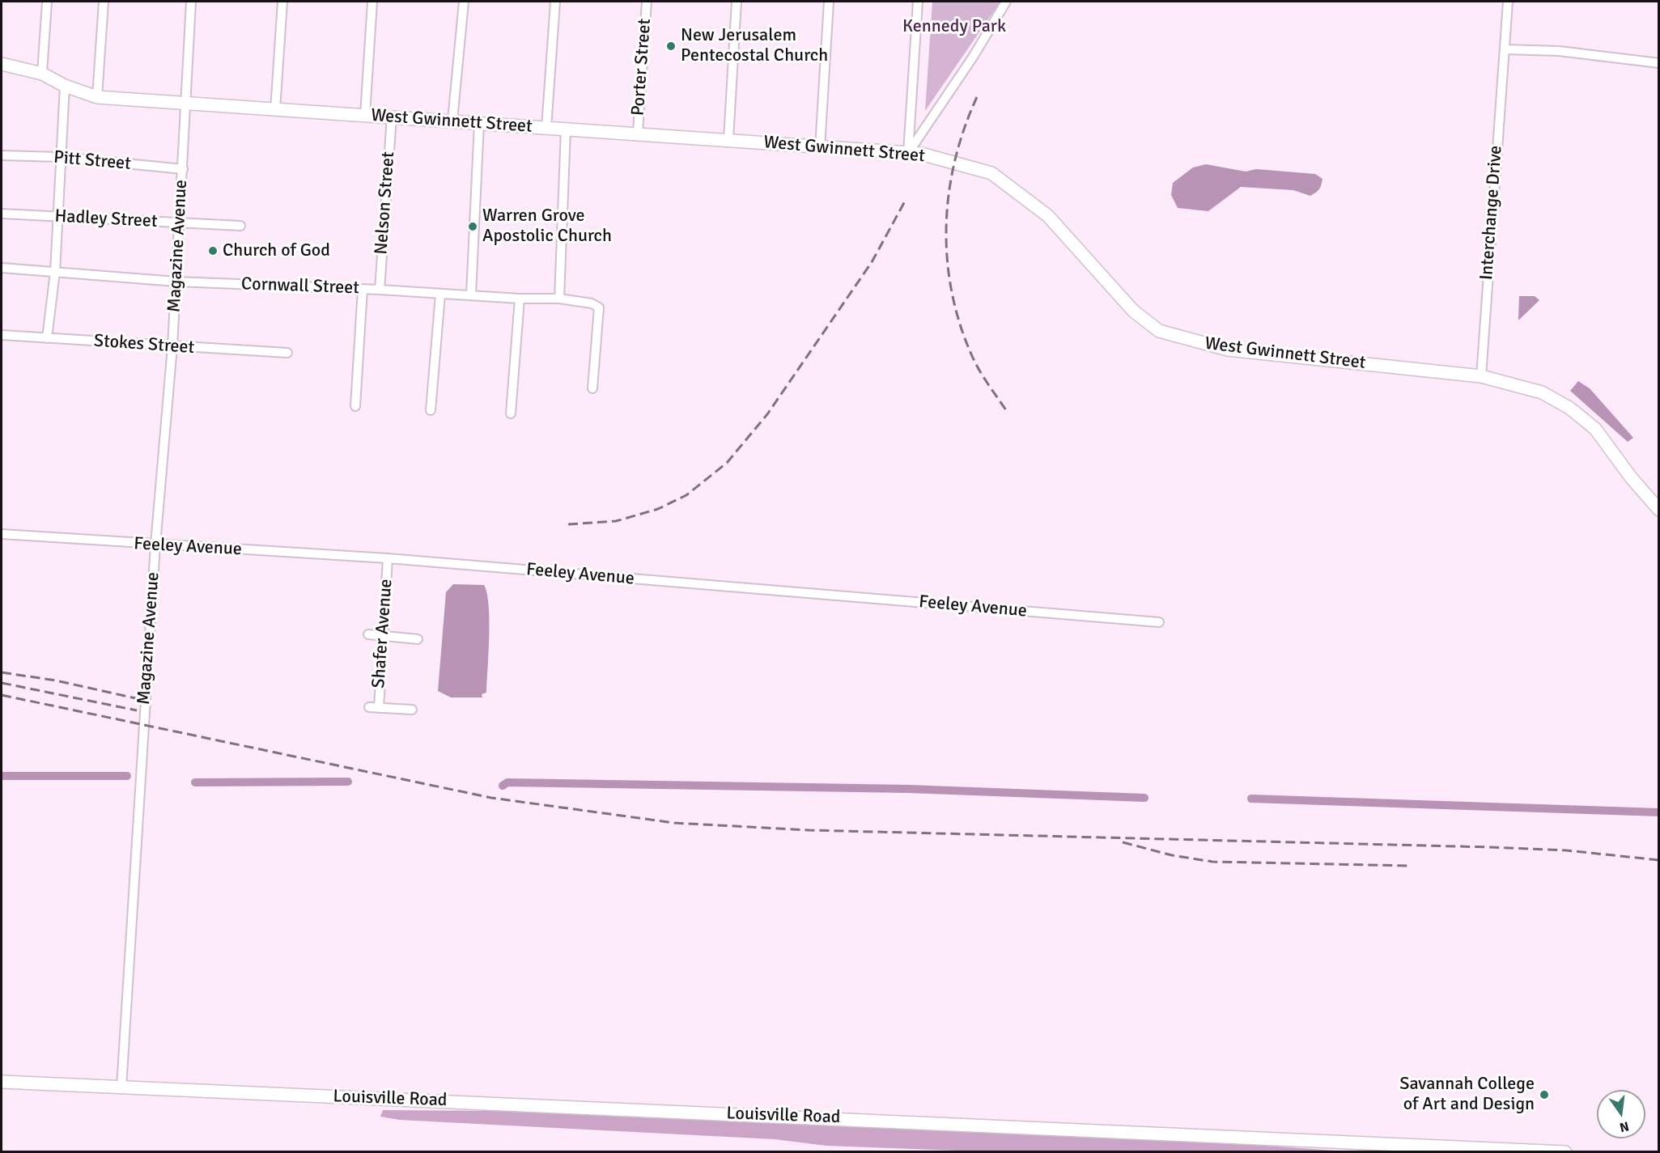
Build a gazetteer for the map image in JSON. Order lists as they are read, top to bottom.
{
  "streets": {
    "main road": ["West Gwinnett Street", "Louisville Road"],
    "street": [
      "Porter Street",
      "Pitt Street",
      "Nelson Street",
      "Interchange Drive",
      "Hadley Street",
      "Magazine Avenue",
      "Cornwall Street",
      "Stokes Street",
      "Feeley Avenue",
      "Shafer Avenue"
    ]
  },
  "crossings": [
    ["Porter Street", "West Gwinnett Street"],
    ["West Gwinnett Street", "Nelson Street"],
    ["West Gwinnett Street", "Interchange Drive"],
    ["West Gwinnett Street", "Magazine Avenue"],
    ["Pitt Street", "Magazine Avenue"],
    ["Nelson Street", "Cornwall Street"],
    ["Hadley Street", "Magazine Avenue"],
    ["Magazine Avenue", "Cornwall Street"],
    ["Magazine Avenue", "Stokes Street"],
    ["Magazine Avenue", "Feeley Avenue"],
    ["Magazine Avenue", "Louisville Road"],
    ["Feeley Avenue", "Shafer Avenue"]
  ],
  "parks": ["Kennedy Park"],
  "places": [
    "New Jerusalem Pentecostal Church",
    "Warren Grove Apostolic Church",
    "Church of God",
    "Savannah College of Art and Design"
  ],
  "north": "bottom"
}
